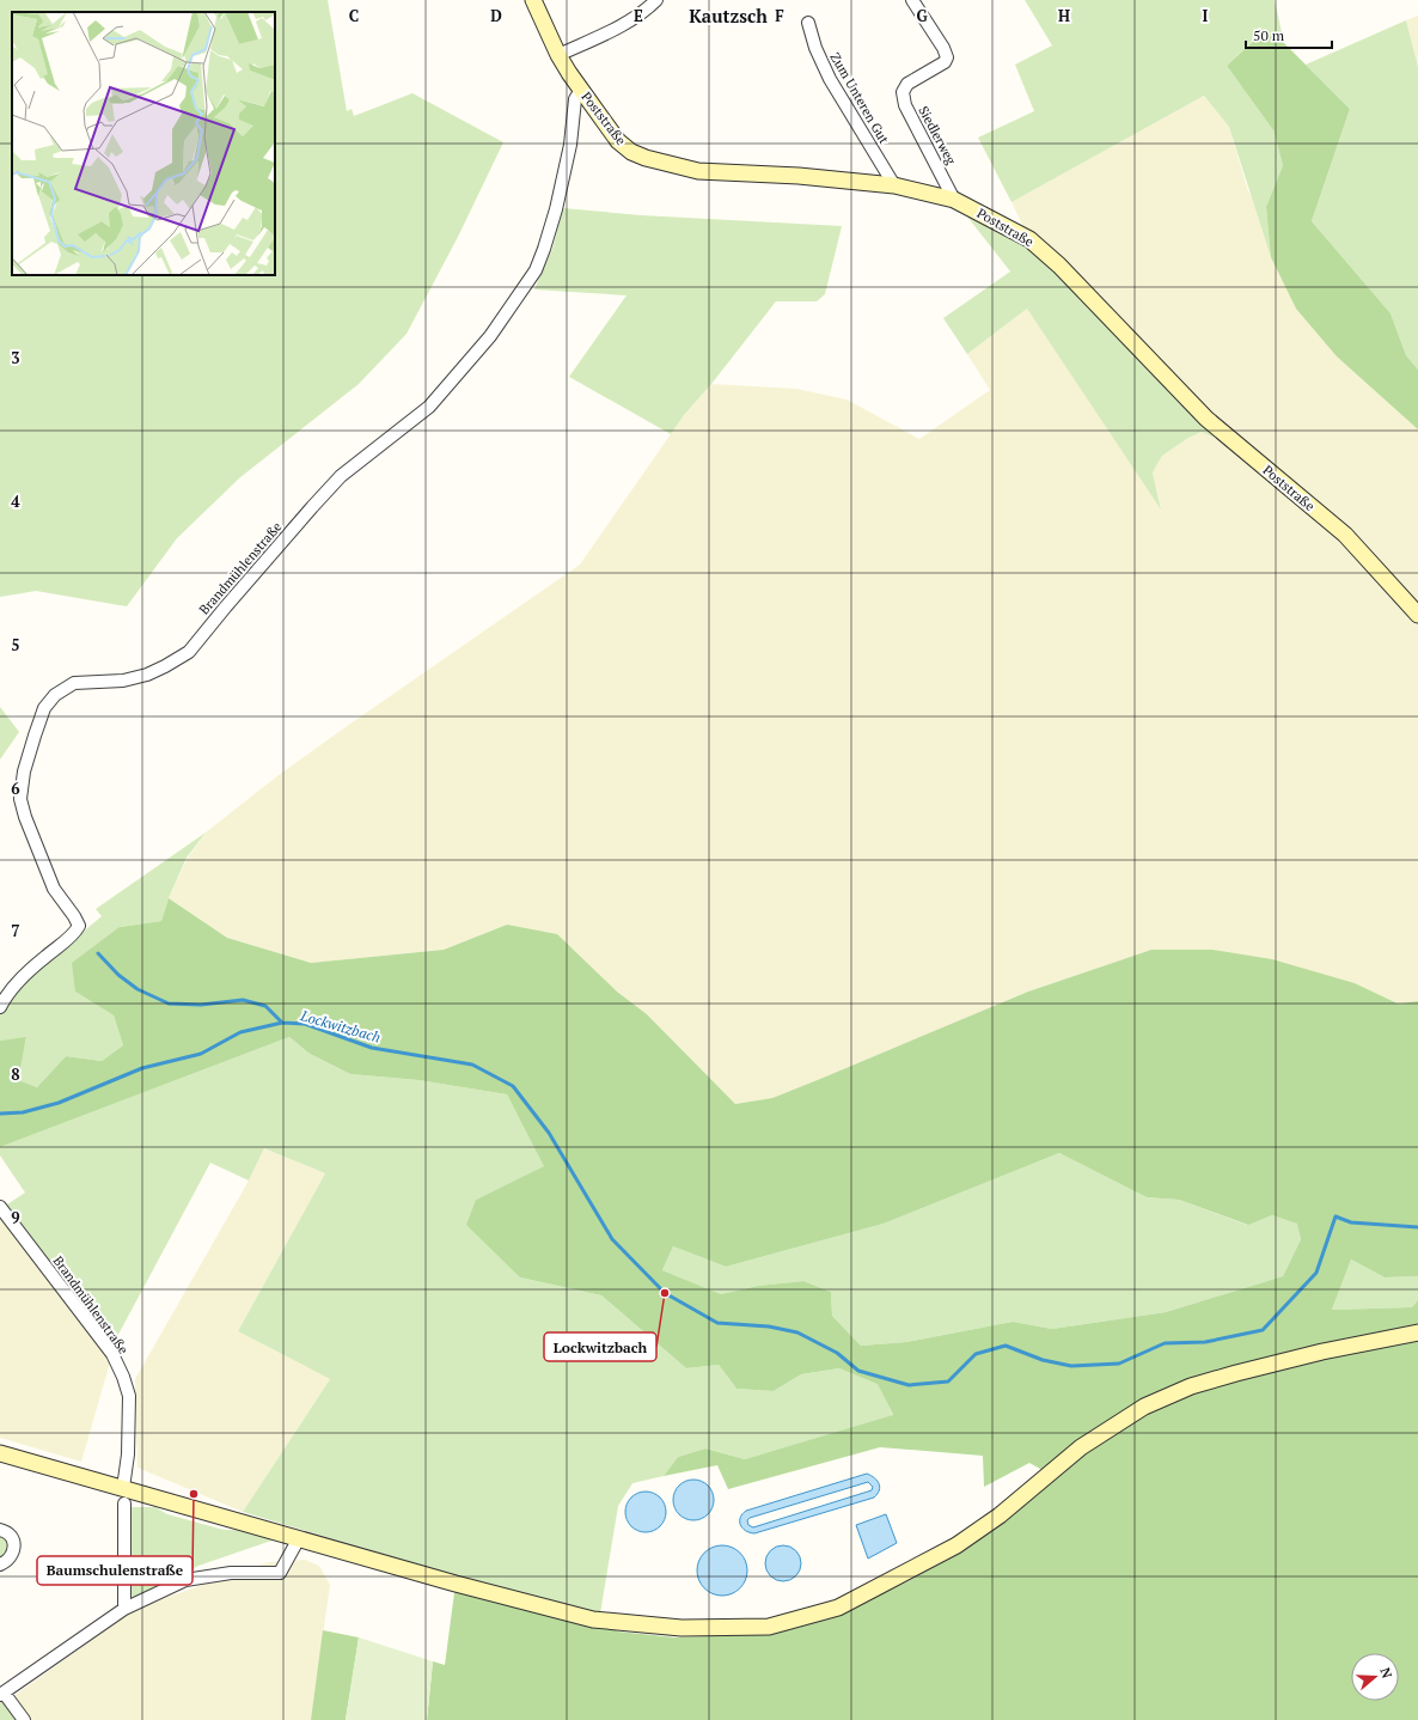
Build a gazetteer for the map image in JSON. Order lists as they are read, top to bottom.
{
  "streets": {
    "main road": ["Poststraße"],
    "street": ["Zum Unteren Gut", "Siedlerweg", "Brandmühlenstraße"]
  },
  "crossings": [
    ["Zum Unteren Gut", "Poststraße"],
    ["Poststraße", "Siedlerweg"],
    ["Poststraße", "Brandmühlenstraße"]
  ],
  "districts": ["Kautzsch"],
  "water": ["Lockwitzbach"],
  "places": ["Lockwitzbach", "Baumschulenstraße"],
  "scale_bar": "50 m",
  "north": "right",
  "grid": {
    "columns": [
      "C",
      "D",
      "E",
      "F",
      "G",
      "H",
      "I"
    ],
    "rows": [
      "3",
      "4",
      "5",
      "6",
      "7",
      "8",
      "9"
    ]
  }
}
